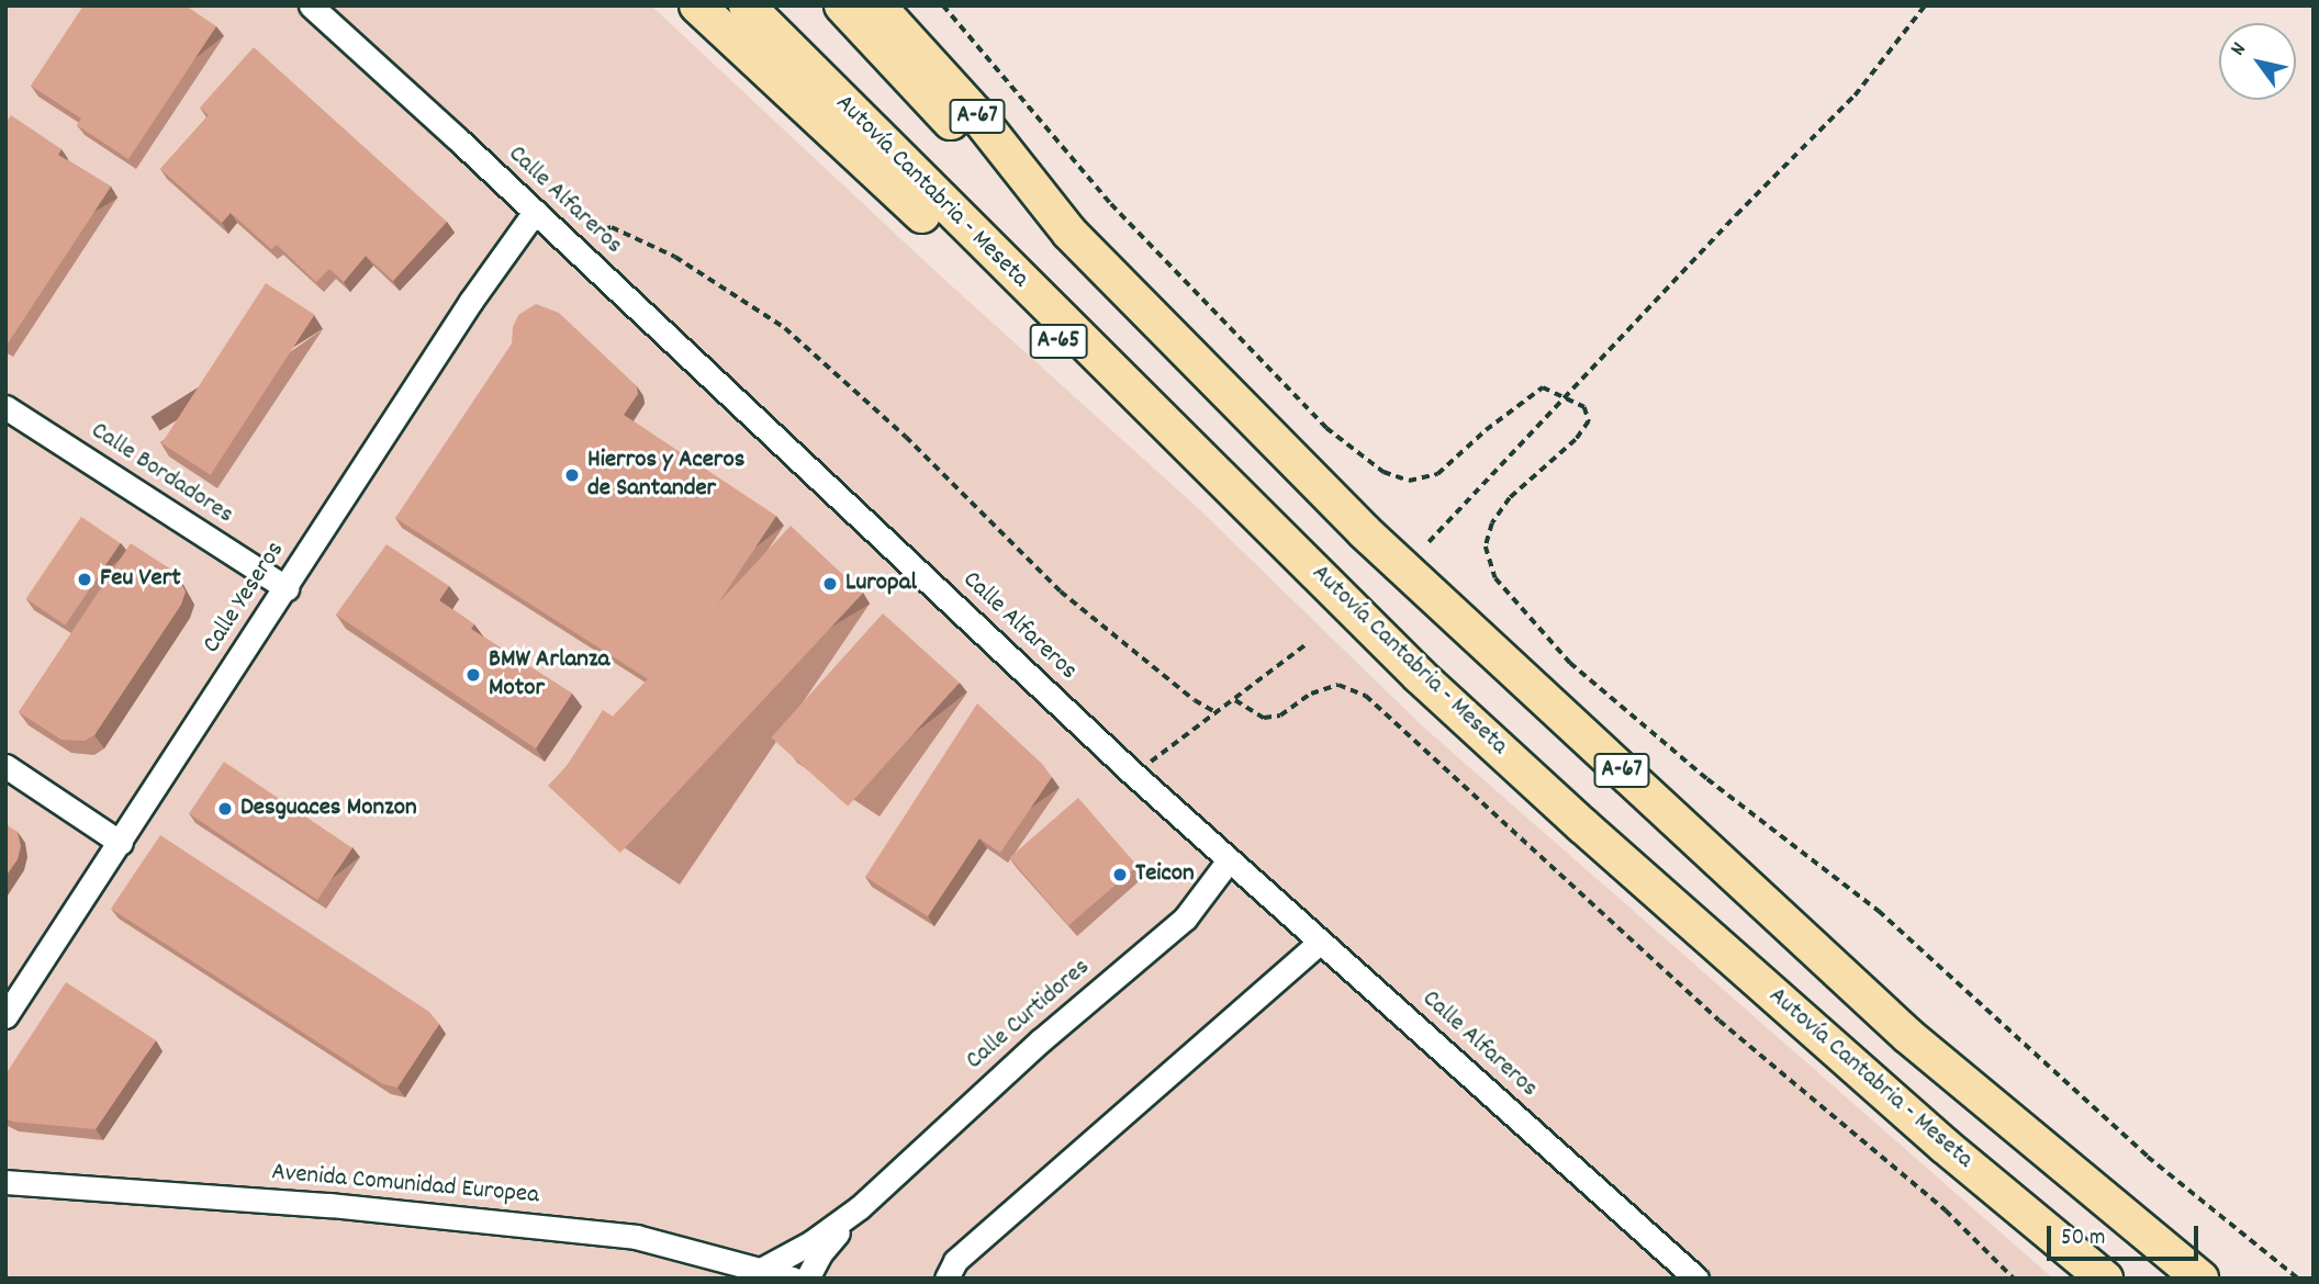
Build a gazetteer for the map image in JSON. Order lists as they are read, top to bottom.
{
  "streets": {
    "highway": ["A-67", "Autovía Cantabria - Meseta", "A-65"],
    "street": [
      "Calle Alfareros",
      "Calle Bordadores",
      "Calle Yeseros",
      "Calle Curtidores",
      "Avenida Comunidad Europea"
    ]
  },
  "crossings": [
    ["Autovía Cantabria - Meseta", "A-65"],
    ["Calle Alfareros", "Calle Yeseros"],
    ["Calle Alfareros", "Calle Curtidores"],
    ["Calle Bordadores", "Calle Yeseros"],
    ["Calle Curtidores", "Avenida Comunidad Europea"]
  ],
  "places": [
    "Hierros y Aceros de Santander",
    "Feu Vert",
    "Luropal",
    "BMW Arlanza Motor",
    "Desguaces Monzon",
    "Teicon"
  ],
  "scale_bar": "50 m",
  "north": "top left"
}
